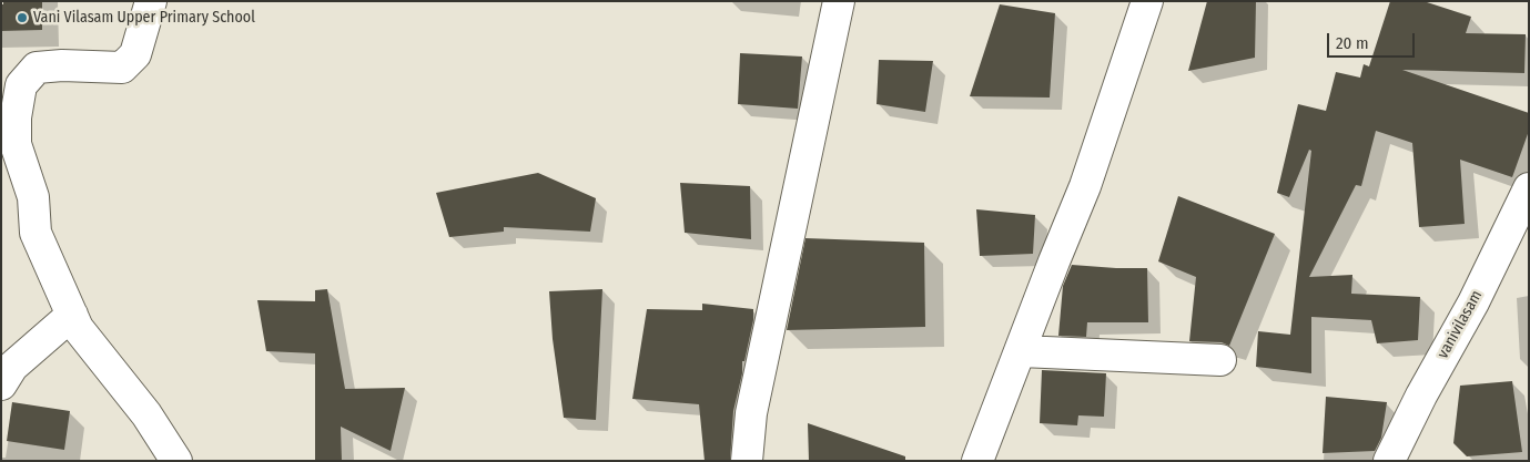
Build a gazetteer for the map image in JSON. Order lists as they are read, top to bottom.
{
  "streets": {
    "street": ["vanivilasam"]
  },
  "places": ["Vani Vilasam Upper Primary School"],
  "scale_bar": "20 m"
}
